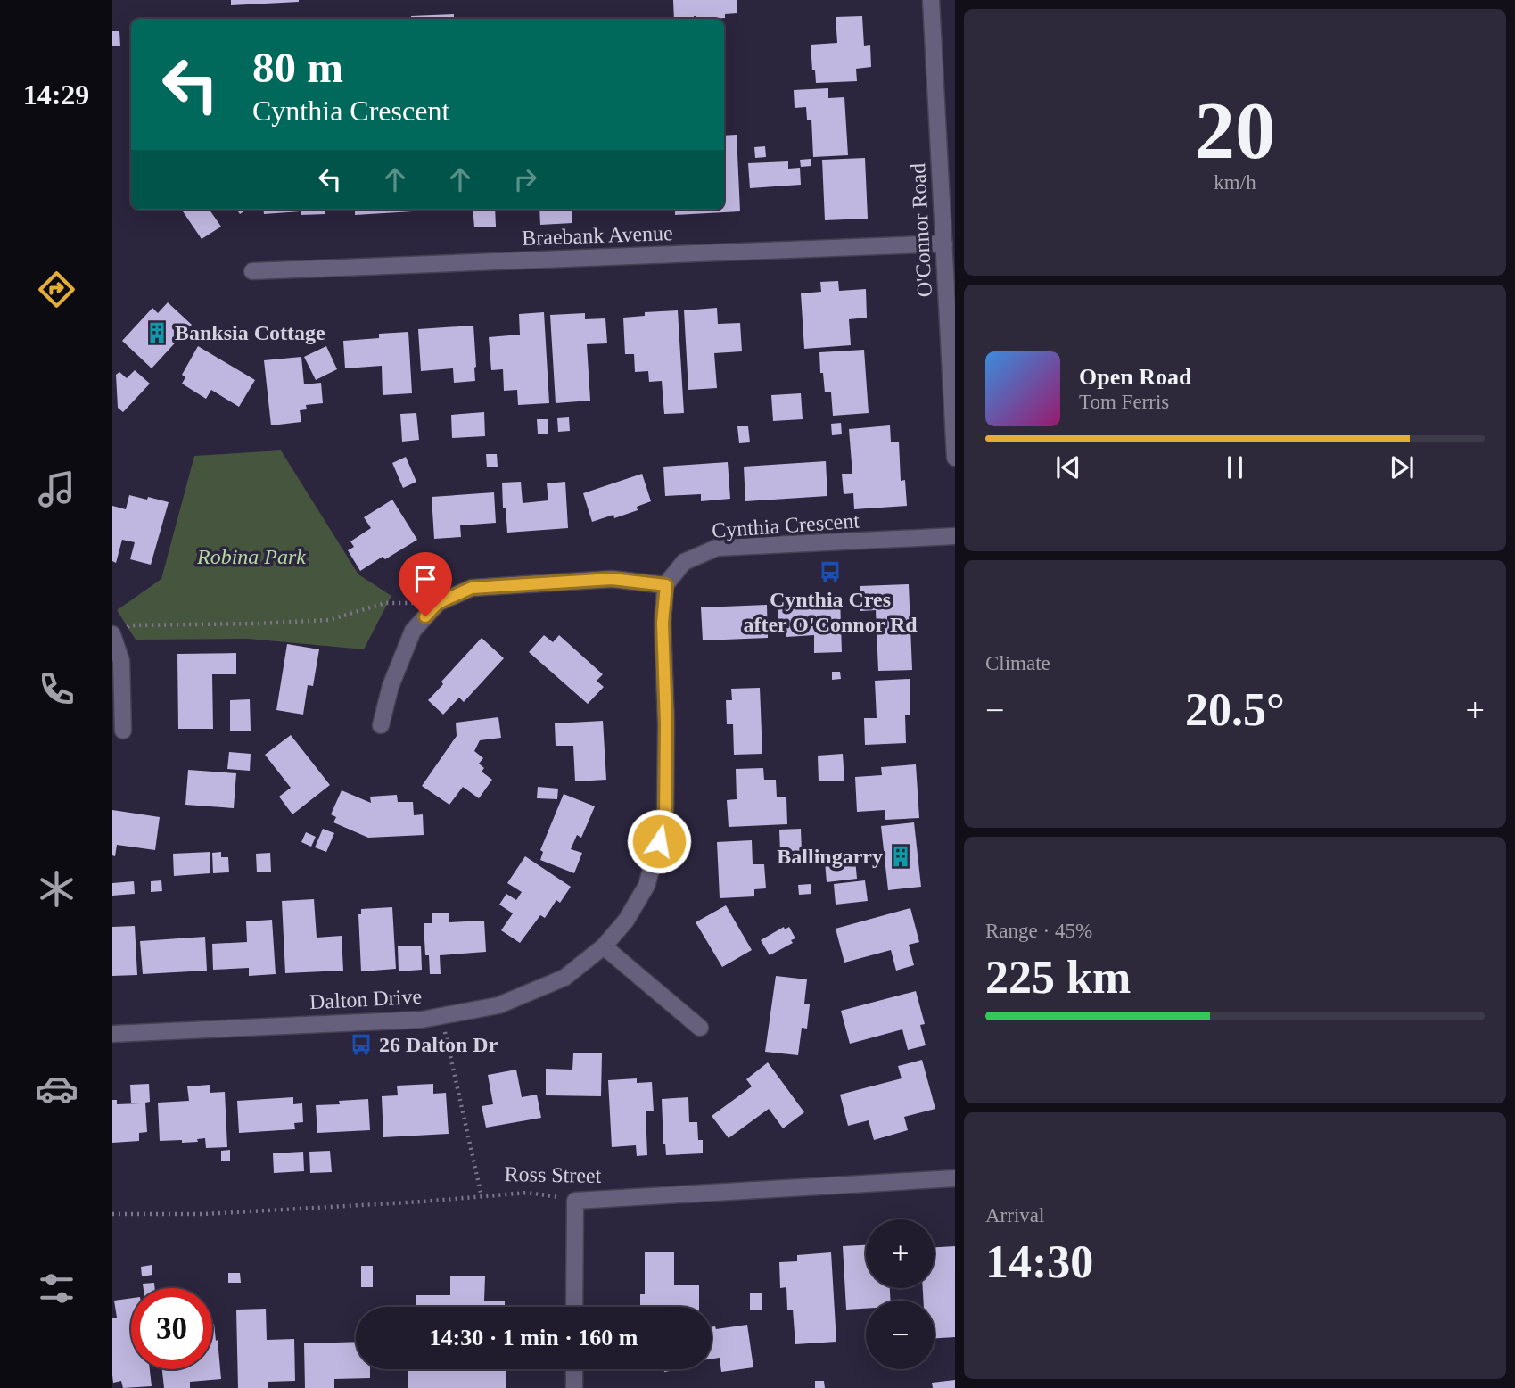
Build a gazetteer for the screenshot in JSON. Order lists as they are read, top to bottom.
{
  "streets": {
    "street": [
      "O'Connor Road",
      "Braebank Avenue",
      "Cynthia Crescent",
      "Dalton Drive",
      "Ross Street"
    ]
  },
  "crossings": [
    ["O'Connor Road", "Braebank Avenue"],
    ["Cynthia Crescent", "Dalton Drive"]
  ],
  "parks": ["Robina Park"],
  "places": {
    "building": ["Banksia Cottage", "Ballingarry"],
    "bus stop": ["Cynthia Cres after O'Connor Rd", "26 Dalton Dr"]
  },
  "page": {
    "tabs": "14:29",
    "tile": [
      ["20", "km/h"],
      "Climate",
      ["Range · 45%", "225 km"],
      ["Arrival", "14:30"]
    ],
    "turn": ["80 m", "Cynthia Crescent"],
    "song": ["Open Road", "Tom Ferris"],
    "heat": ["−", "20.5°", "+"],
    "map_buttons": ["+", "−"],
    "limit": "30",
    "trip": "14:30 · 1 min · 160 m"
  }
}
